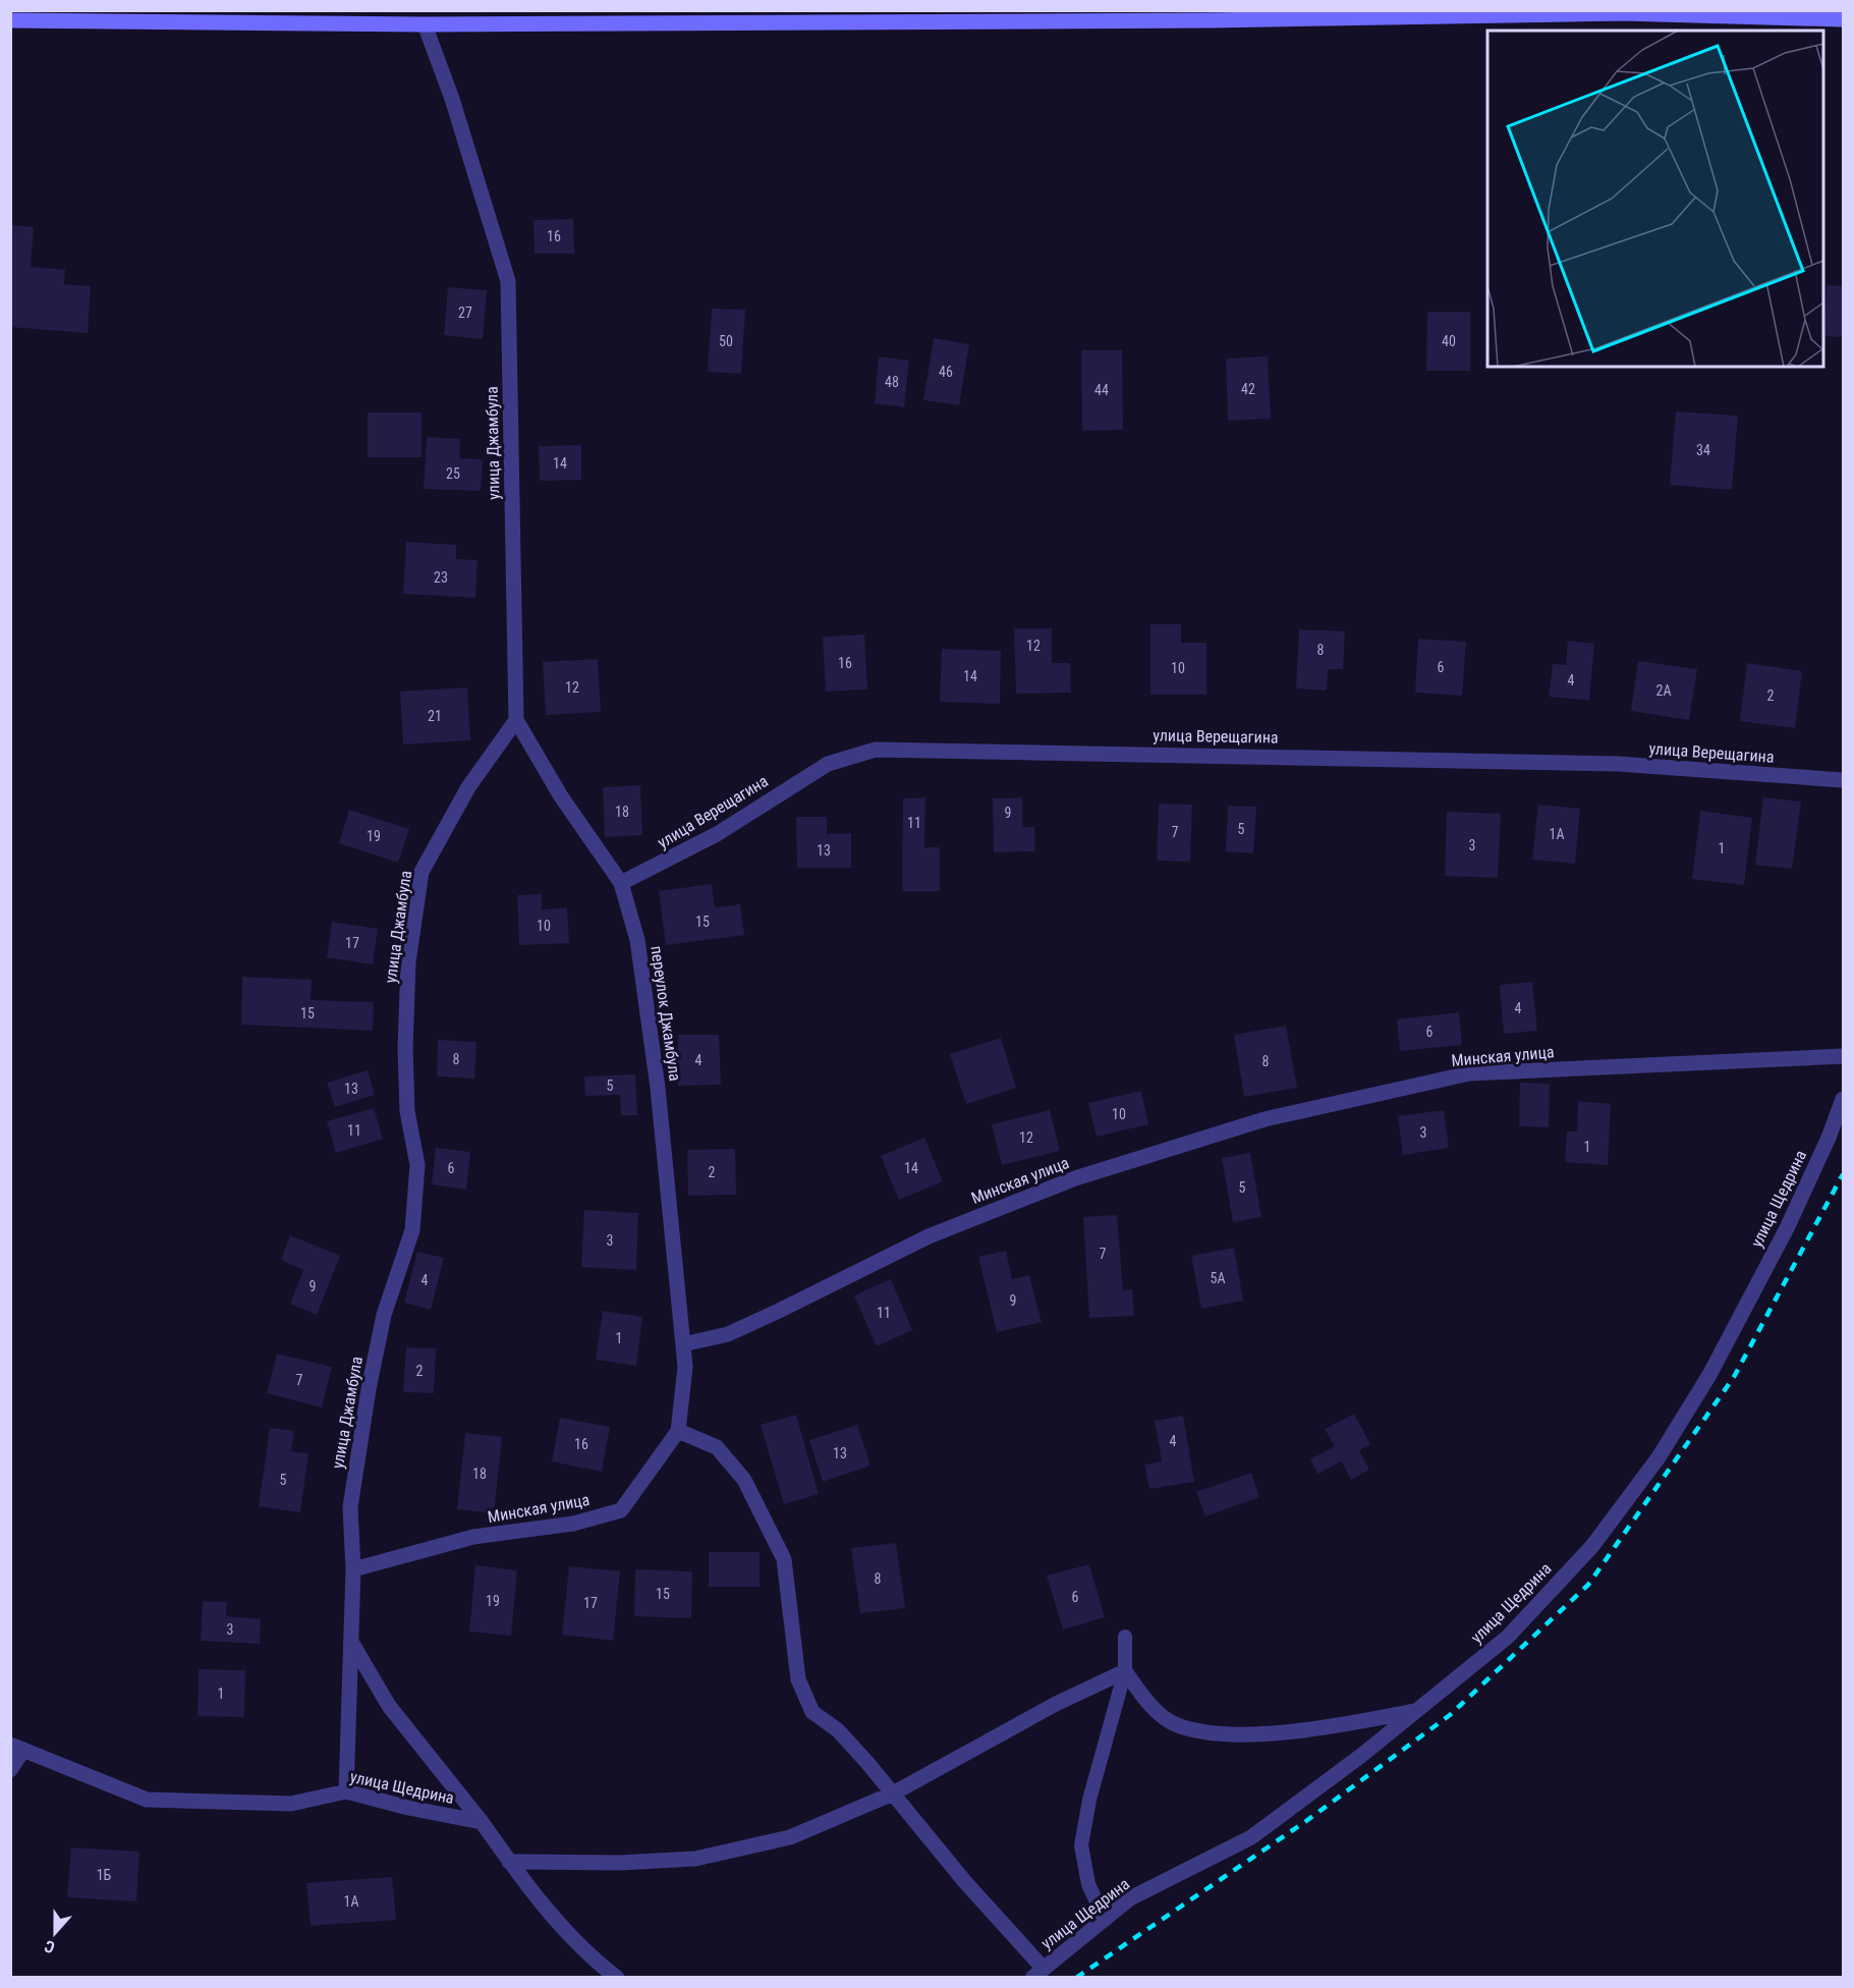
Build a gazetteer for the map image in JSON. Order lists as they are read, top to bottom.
{
  "streets": {
    "street": [
      "улица Джамбула",
      "улица Верещагина",
      "переулок Джамбула",
      "Минская улица",
      "улица Щедрина"
    ]
  },
  "crossings": [
    ["улица Джамбула", "переулок Джамбула"],
    ["улица Джамбула", "Минская улица"],
    ["улица Джамбула", "улица Щедрина"],
    ["улица Верещагина", "переулок Джамбула"],
    ["переулок Джамбула", "Минская улица"]
  ],
  "house_numbers": [
    "16",
    "27",
    "50",
    "40",
    "46",
    "48",
    "42",
    "44",
    "34",
    "14",
    "25",
    "23",
    "12",
    "8",
    "16",
    "6",
    "10",
    "14",
    "4",
    "12",
    "2А",
    "2",
    "21",
    "18",
    "9",
    "11",
    "5",
    "7",
    "1А",
    "19",
    "3",
    "1",
    "13",
    "15",
    "10",
    "17",
    "4",
    "15",
    "6",
    "8",
    "4",
    "8",
    "5",
    "13",
    "10",
    "11",
    "3",
    "12",
    "1",
    "6",
    "14",
    "2",
    "5",
    "3",
    "7",
    "5А",
    "4",
    "9",
    "9",
    "11",
    "1",
    "2",
    "7",
    "4",
    "16",
    "13",
    "18",
    "5",
    "8",
    "15",
    "6",
    "19",
    "17",
    "3",
    "1",
    "1Б",
    "1А"
  ],
  "north": "bottom"
}
